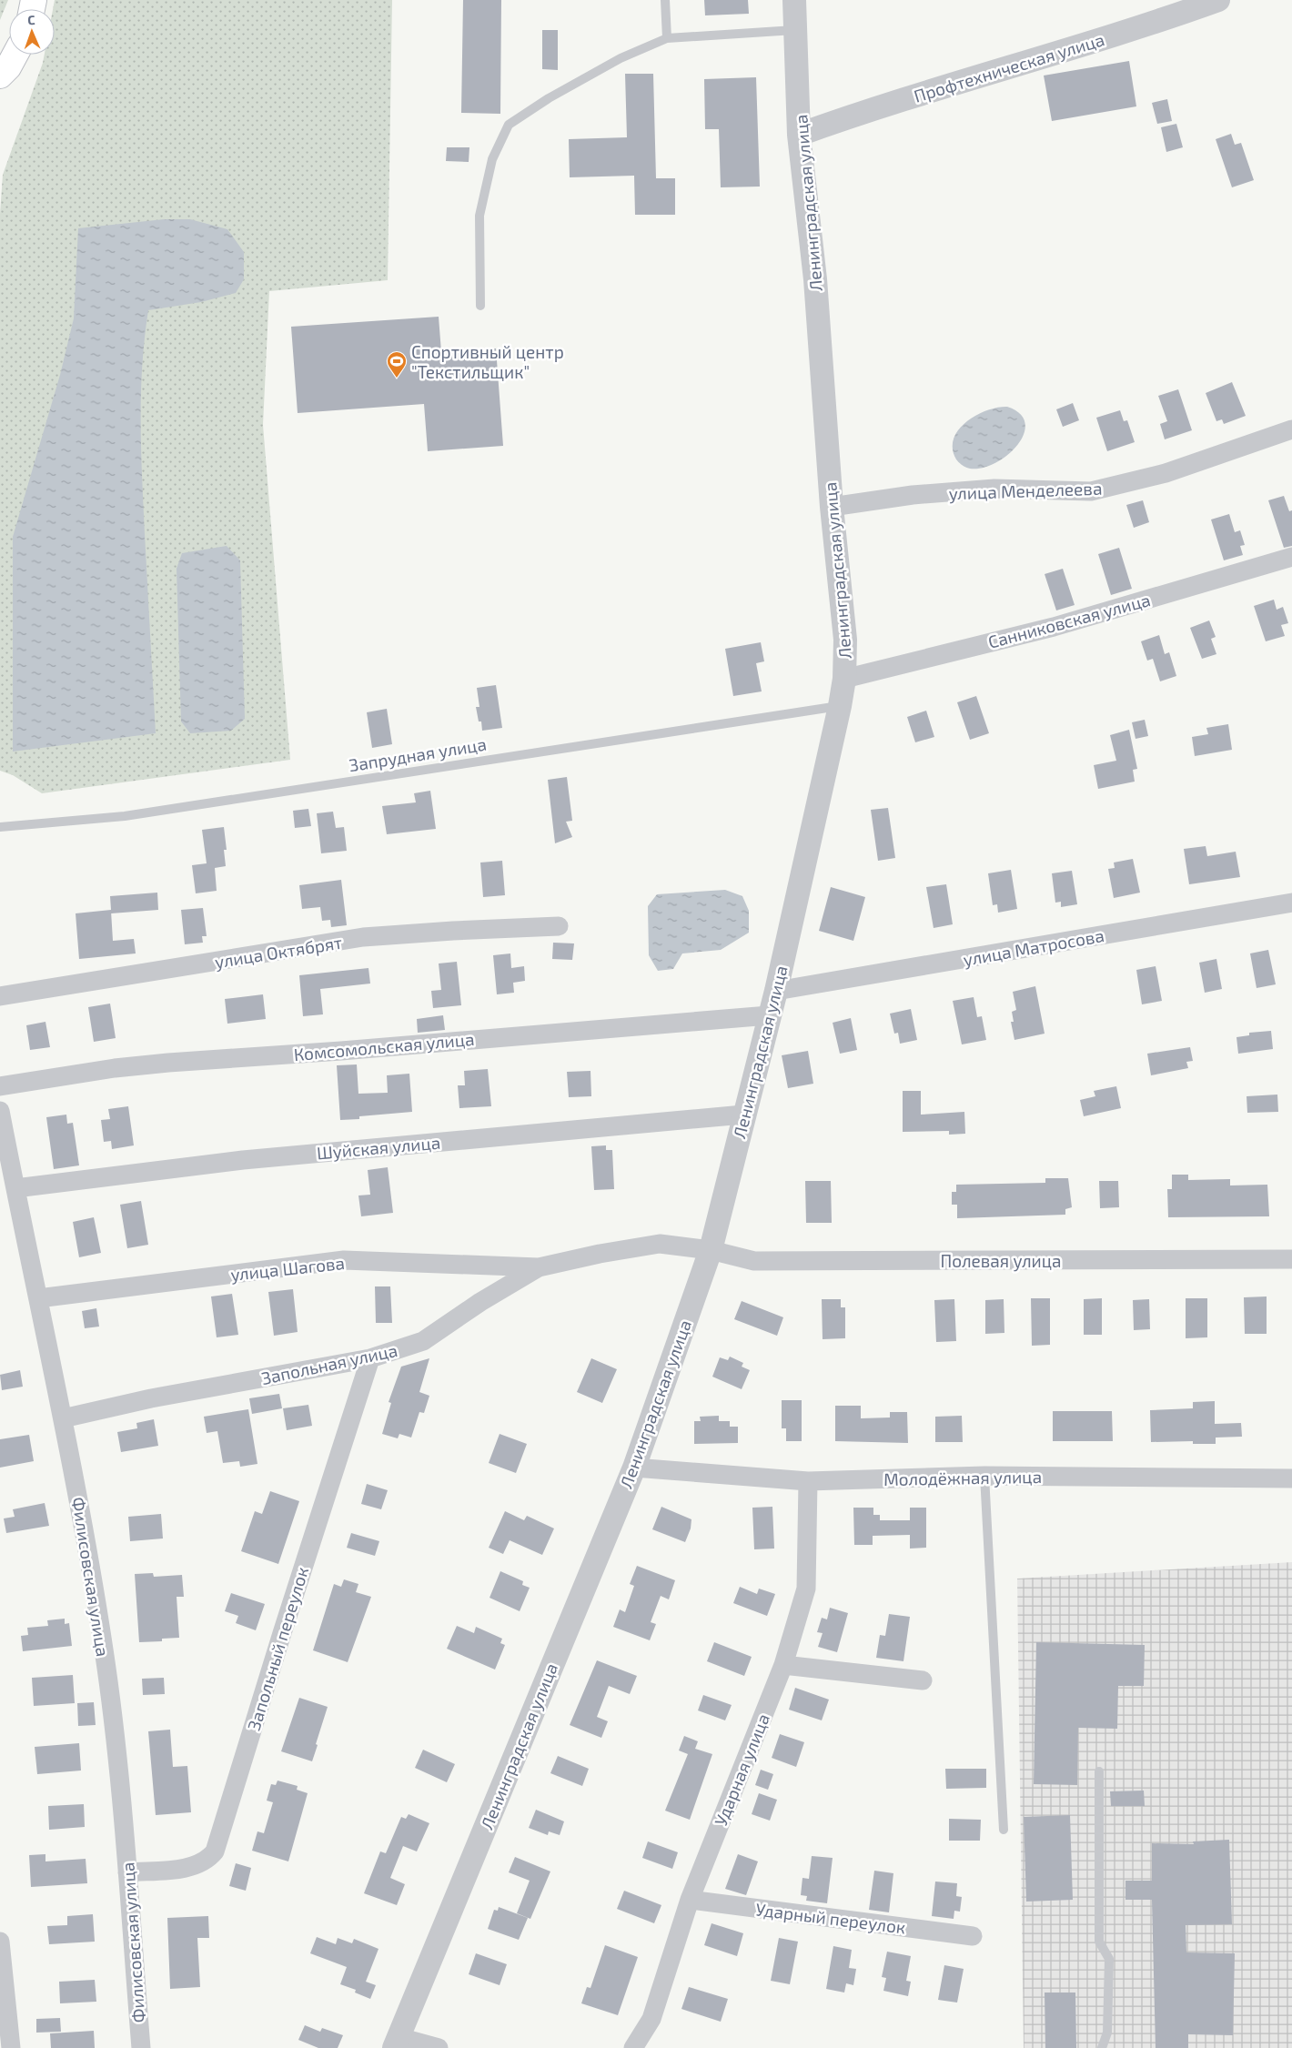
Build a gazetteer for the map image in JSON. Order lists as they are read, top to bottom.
{
  "streets": {
    "street": [
      "Профтехническая улица",
      "Ленинградская улица",
      "улица Менделеева",
      "Санниковская улица",
      "улица Матросова",
      "улица Октябрят",
      "Комсомольская улица",
      "Шуйская улица",
      "Полевая улица",
      "улица Шагова",
      "Запольная улица",
      "Молодёжная улица",
      "Филисовская улица",
      "Запольный переулок",
      "Ударная улица",
      "Ударный переулок"
    ],
    "lane": ["Запрудная улица"]
  },
  "crossings": [
    ["Профтехническая улица", "Ленинградская улица"],
    ["Ленинградская улица", "улица Менделеева"],
    ["Ленинградская улица", "Санниковская улица"],
    ["Ленинградская улица", "Запрудная улица"],
    ["Ленинградская улица", "улица Матросова"],
    ["Ленинградская улица", "Комсомольская улица"],
    ["Ленинградская улица", "Шуйская улица"],
    ["Ленинградская улица", "Полевая улица"],
    ["Ленинградская улица", "Запольная улица"],
    ["Ленинградская улица", "Молодёжная улица"],
    ["Шуйская улица", "Филисовская улица"],
    ["Полевая улица", "Запольная улица"],
    ["улица Шагова", "Запольная улица"],
    ["улица Шагова", "Филисовская улица"],
    ["Запольная улица", "Филисовская улица"],
    ["Запольная улица", "Запольный переулок"],
    ["Молодёжная улица", "Ударная улица"],
    ["Филисовская улица", "Запольный переулок"],
    ["Ударная улица", "Ударный переулок"]
  ],
  "places": {
    "sports": ["Спортивный центр \"Текстильщик\""]
  },
  "north": "top"
}
